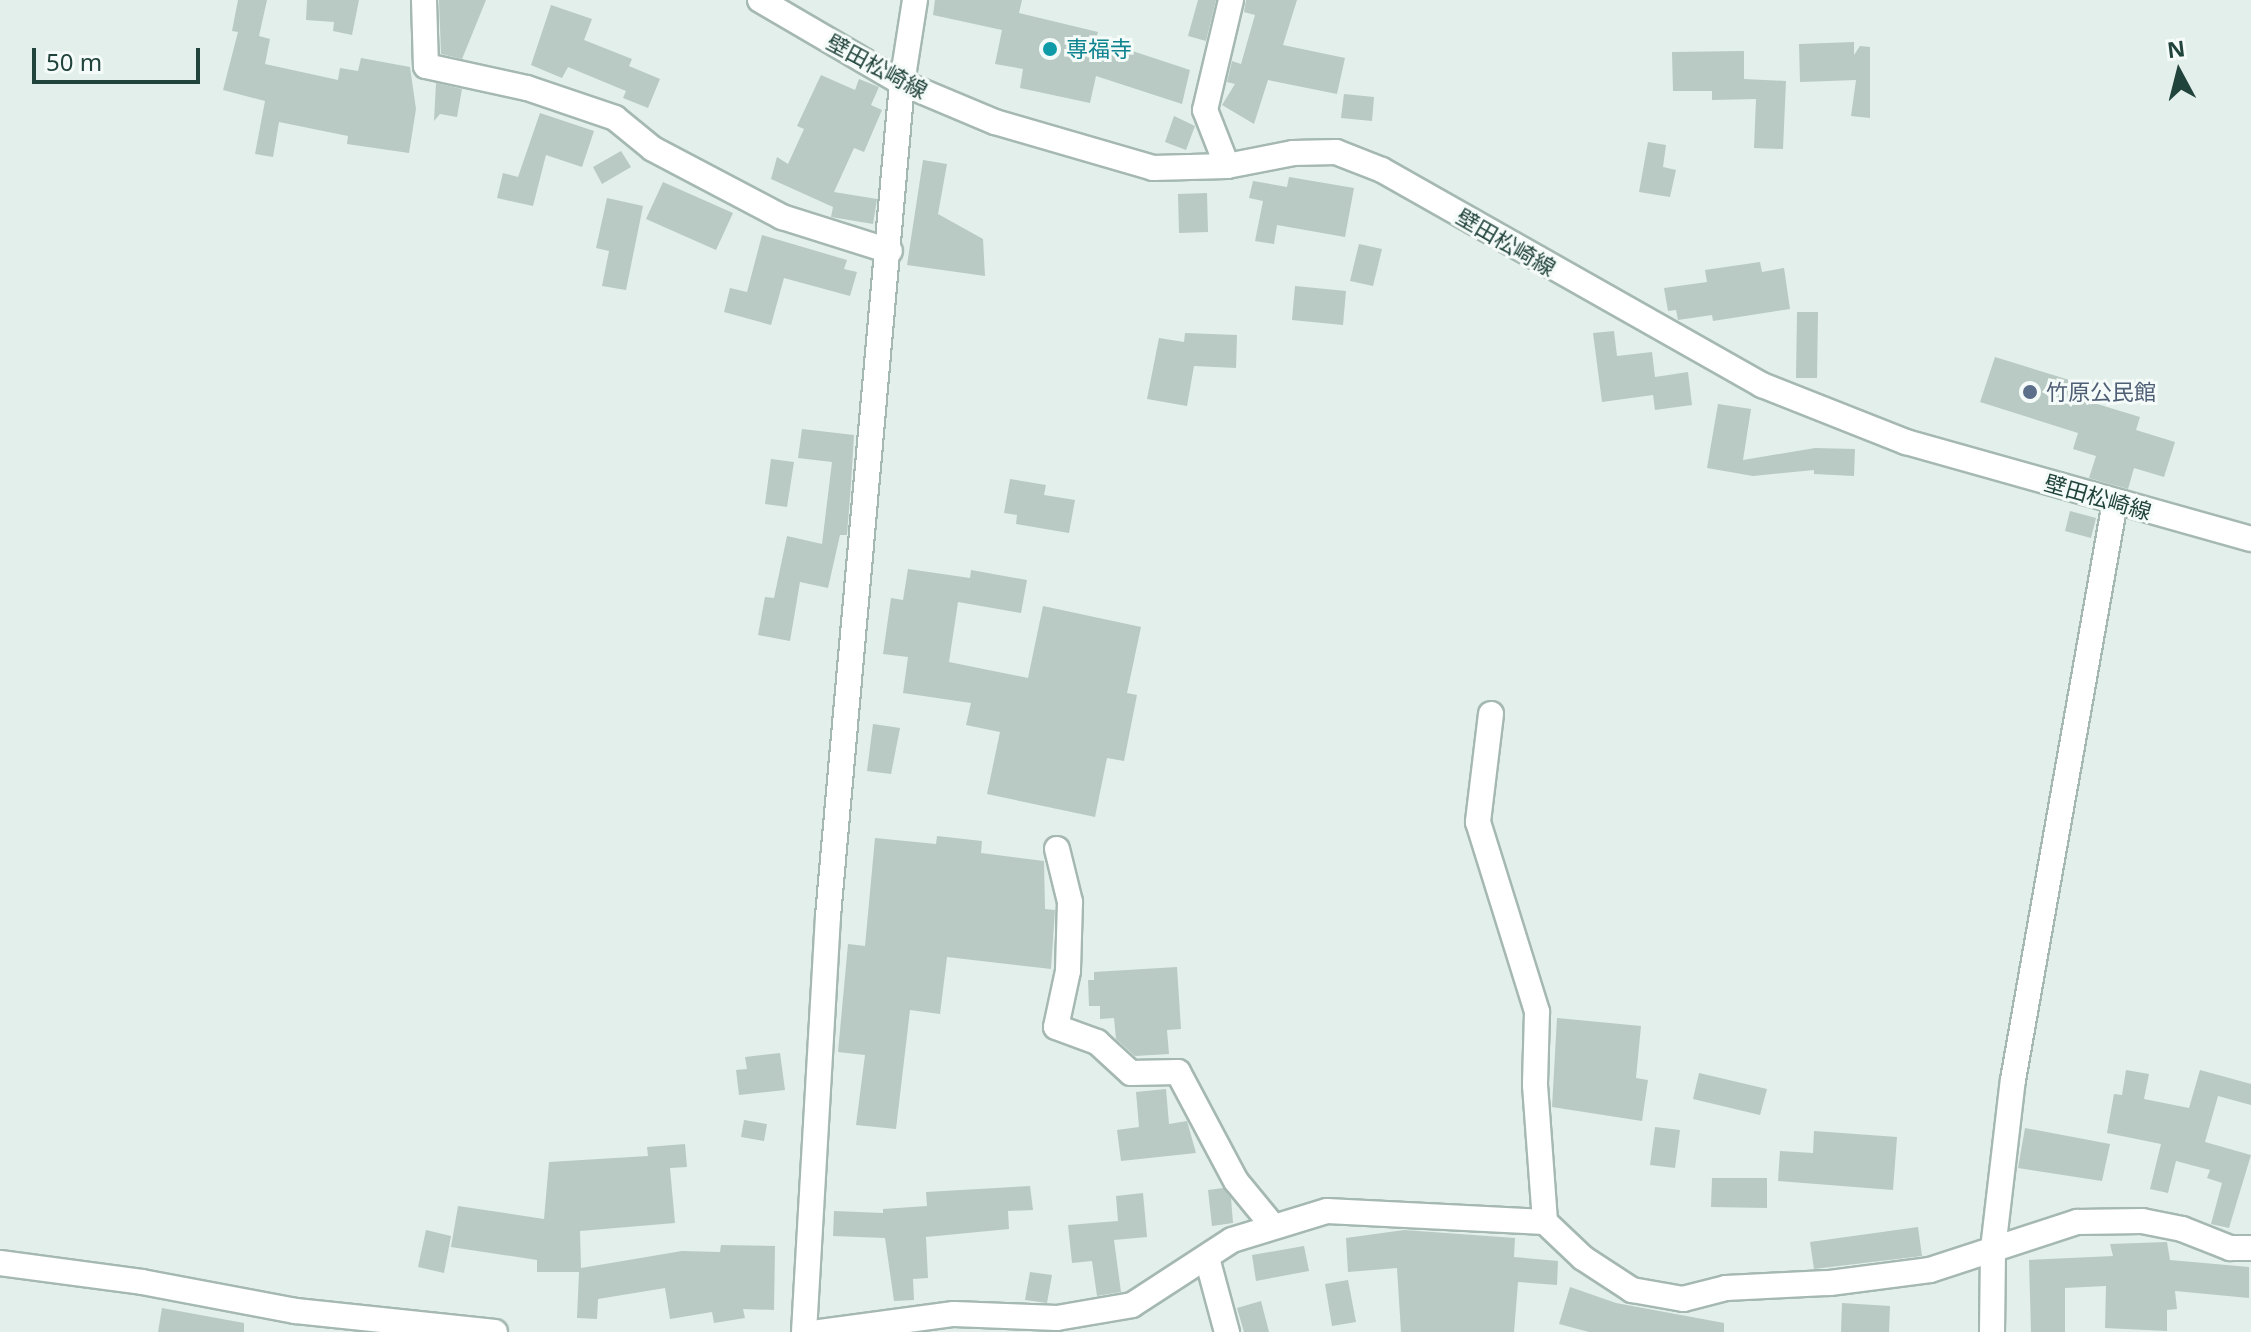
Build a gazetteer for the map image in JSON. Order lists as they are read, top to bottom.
{
  "streets": {
    "street": ["壁田松崎線"]
  },
  "places": ["専福寺", "竹原公民館"],
  "scale_bar": "50 m",
  "north": "top"
}
